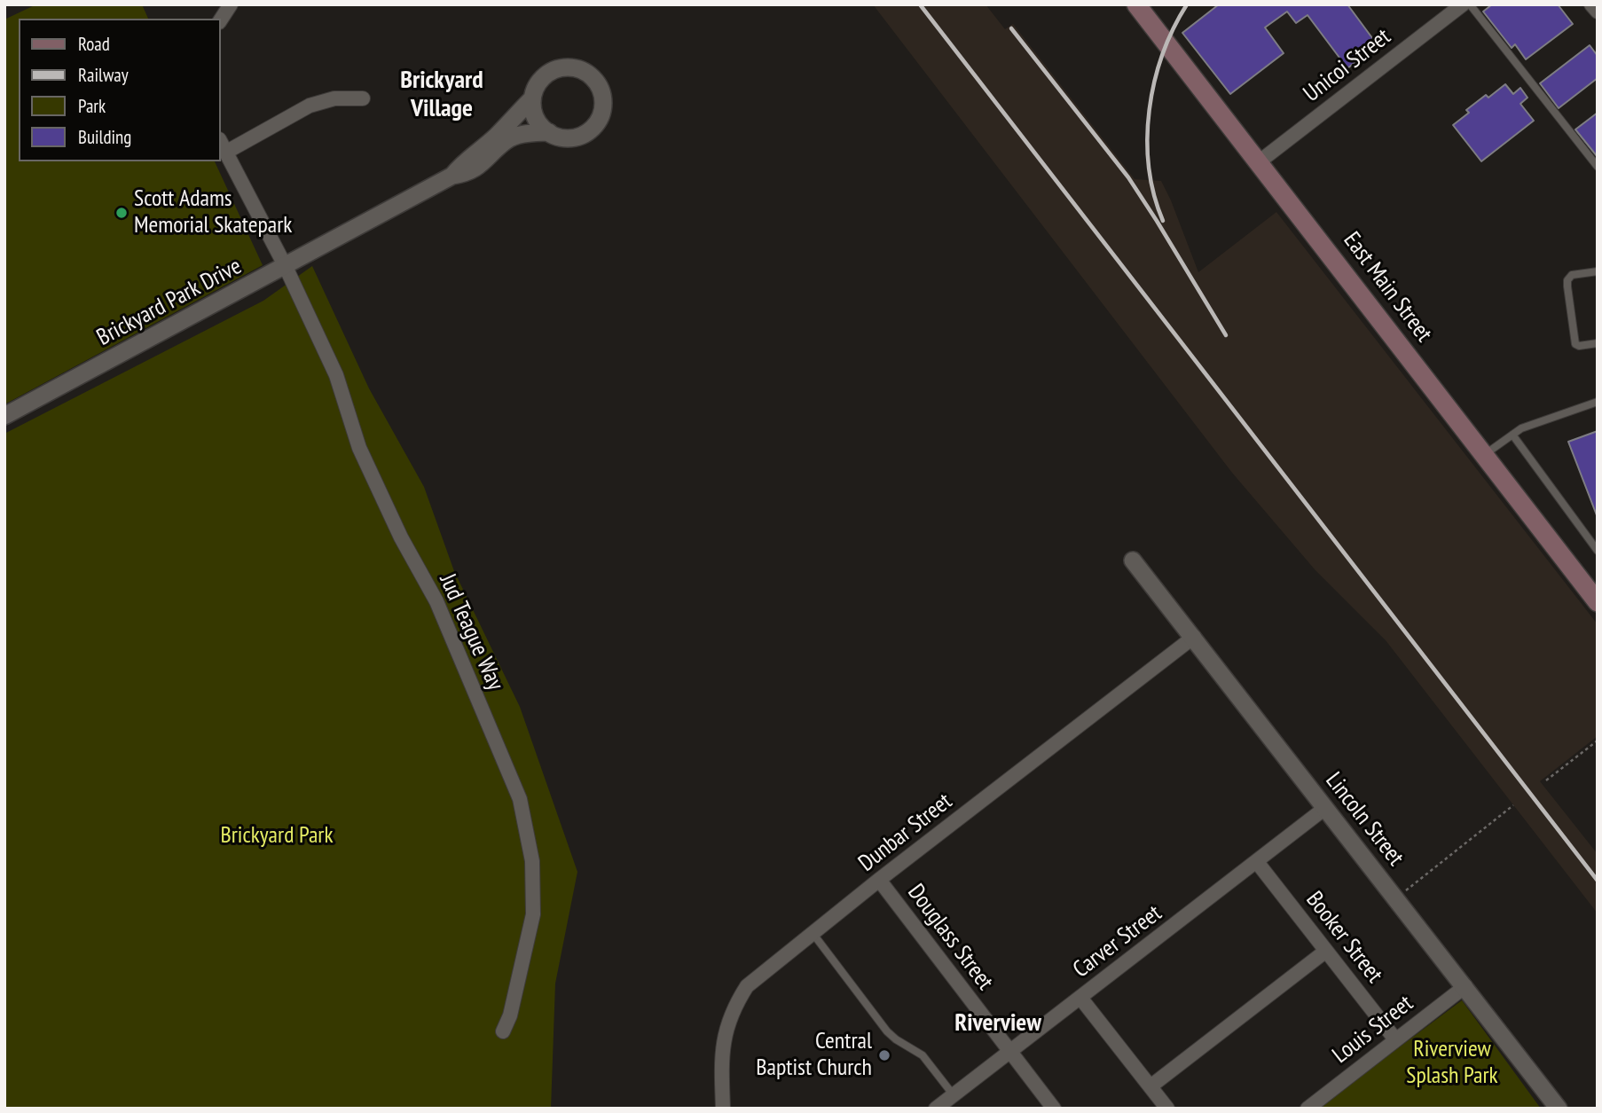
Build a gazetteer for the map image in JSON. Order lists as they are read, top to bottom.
{
  "streets": {
    "main road": ["East Main Street"],
    "street": [
      "Unicoi Street",
      "Brickyard Park Drive",
      "Jud Teague Way",
      "Lincoln Street",
      "Dunbar Street",
      "Douglass Street",
      "Booker Street",
      "Carver Street",
      "Louis Street"
    ]
  },
  "crossings": [
    ["Unicoi Street", "East Main Street"],
    ["Brickyard Park Drive", "Jud Teague Way"],
    ["Lincoln Street", "Dunbar Street"],
    ["Lincoln Street", "Carver Street"],
    ["Lincoln Street", "Louis Street"],
    ["Dunbar Street", "Douglass Street"],
    ["Douglass Street", "Carver Street"],
    ["Booker Street", "Carver Street"],
    ["Booker Street", "Louis Street"]
  ],
  "districts": ["Brickyard Village", "Riverview"],
  "parks": ["Brickyard Park", "Riverview Splash Park"],
  "places": ["Scott Adams Memorial Skatepark", "Central Baptist Church"],
  "legend": [
    "Road",
    "Railway",
    "Park",
    "Building"
  ]
}
